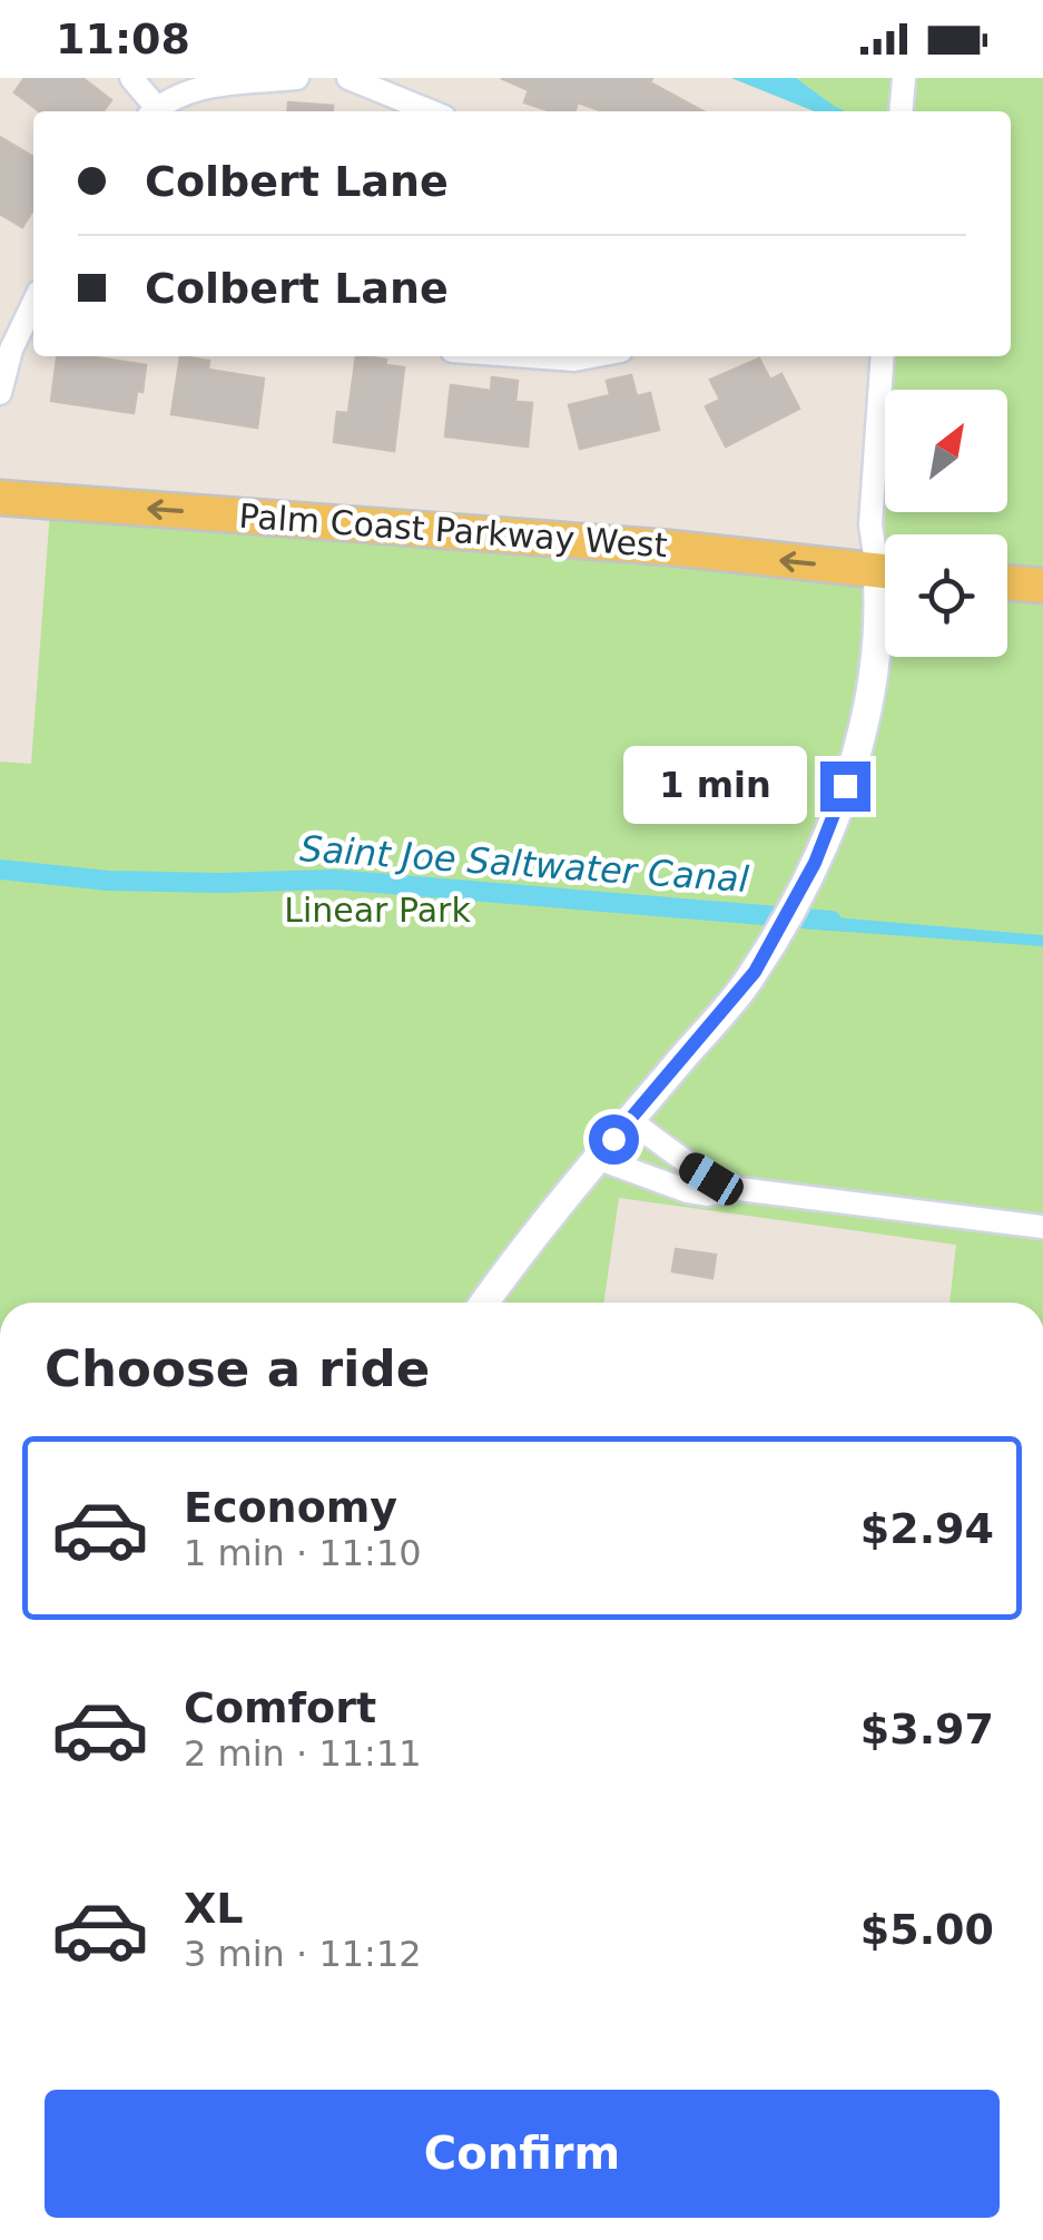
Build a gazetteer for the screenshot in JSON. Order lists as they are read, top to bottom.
{
  "streets": {
    "main road": ["Palm Coast Parkway West"]
  },
  "one_way": ["Palm Coast Parkway West"],
  "water": ["Saint Joe Saltwater Canal"],
  "parks": ["Linear Park"],
  "north": "top right",
  "page": {
    "status": "11:08",
    "banner": ["Colbert Lane", "Colbert Lane"],
    "bubble": "1 min",
    "heading": "Choose a ride",
    "list": [
      {
        "name": "Economy",
        "note": "1 min · 11:10",
        "value": "$2.94"
      },
      {
        "name": "Comfort",
        "note": "2 min · 11:11",
        "value": "$3.97"
      },
      {
        "name": "XL",
        "note": "3 min · 11:12",
        "value": "$5.00"
      }
    ],
    "buttons": "Confirm"
  }
}
